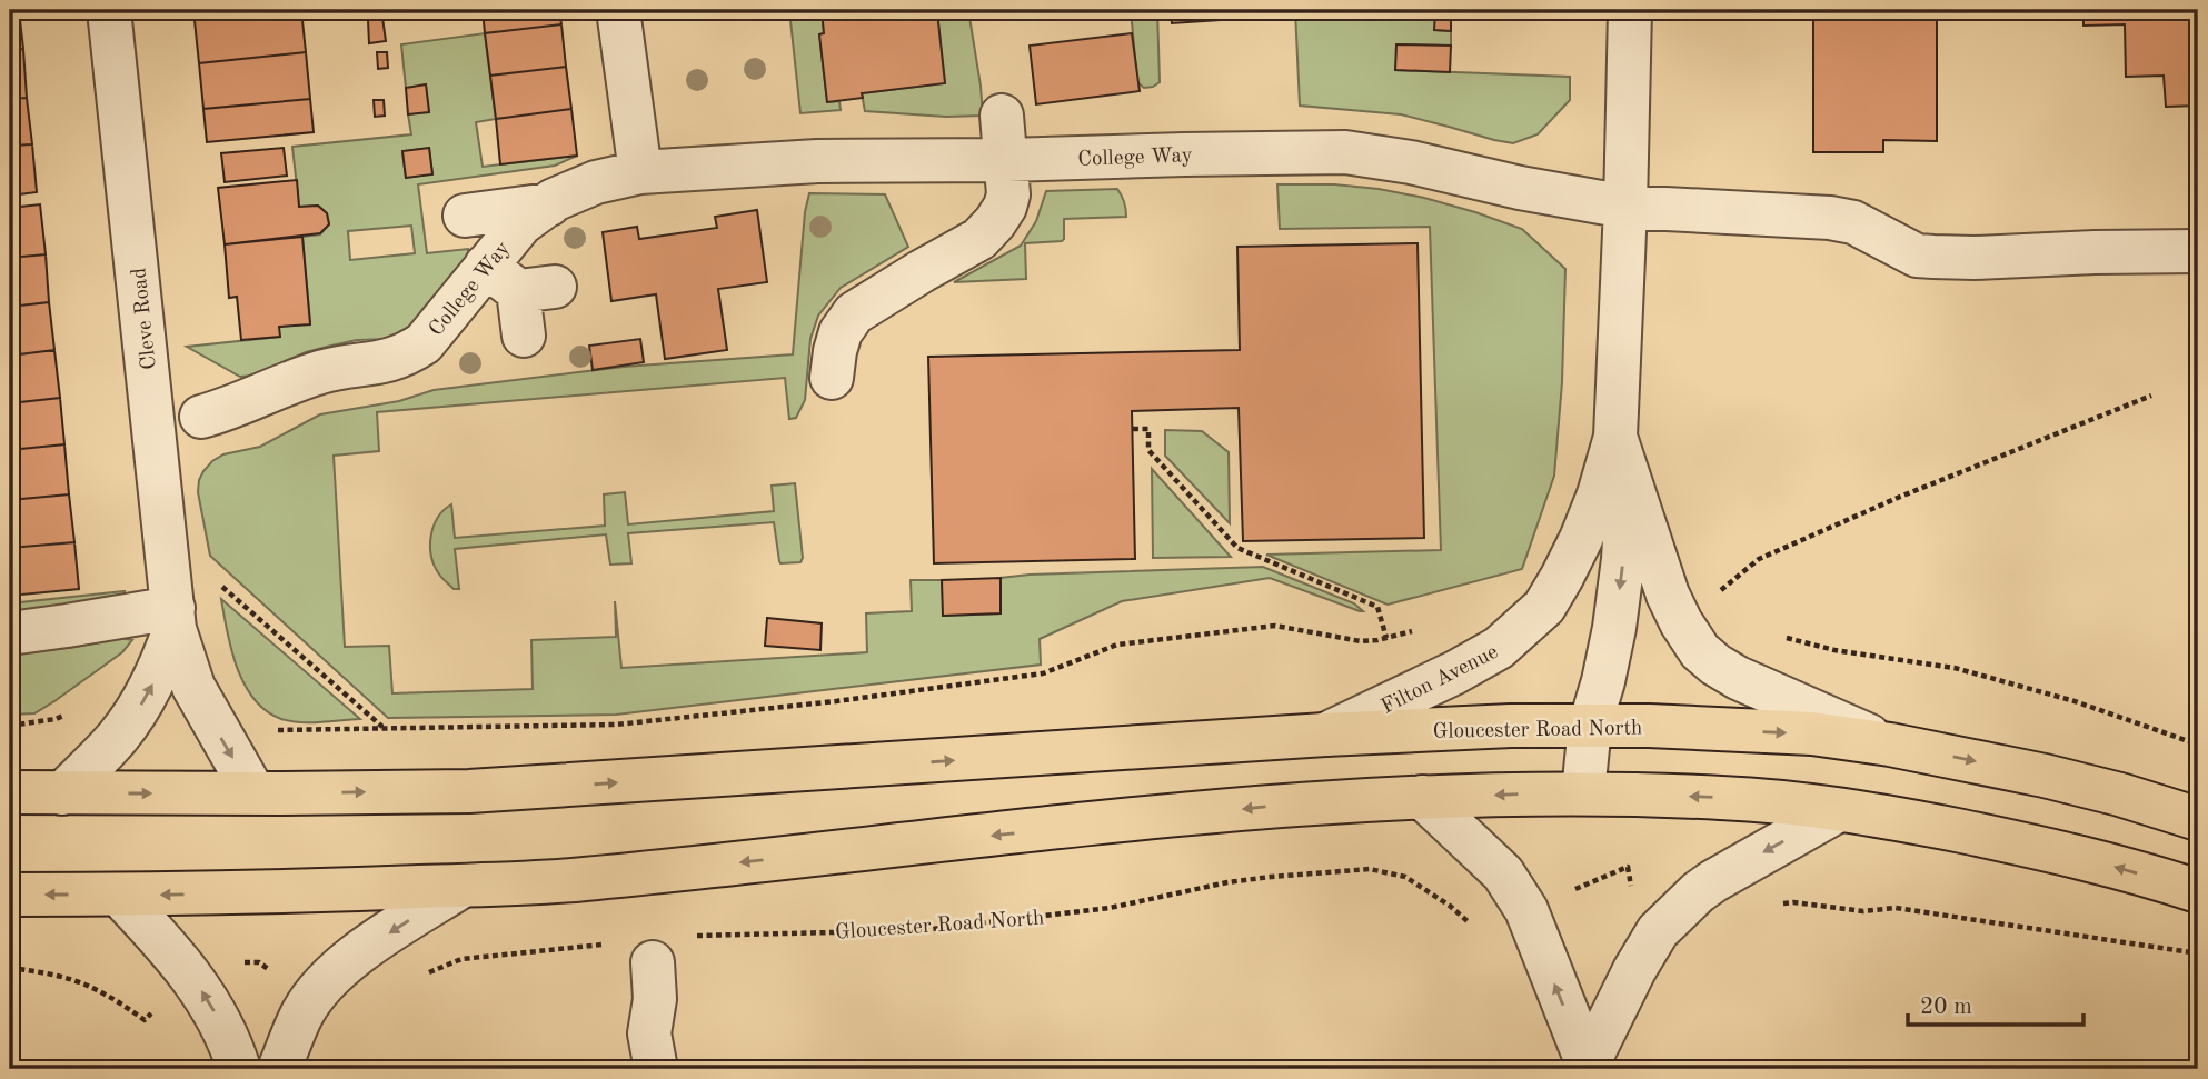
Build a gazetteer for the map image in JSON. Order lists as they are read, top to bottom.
{
  "streets": {
    "main road": ["Gloucester Road North"],
    "street": ["College Way", "Cleve Road", "Filton Avenue"]
  },
  "crossings": [
    ["College Way", "Filton Avenue"],
    ["Cleve Road", "Gloucester Road North"],
    ["Filton Avenue", "Gloucester Road North"]
  ],
  "scale_bar": "20 m"
}
